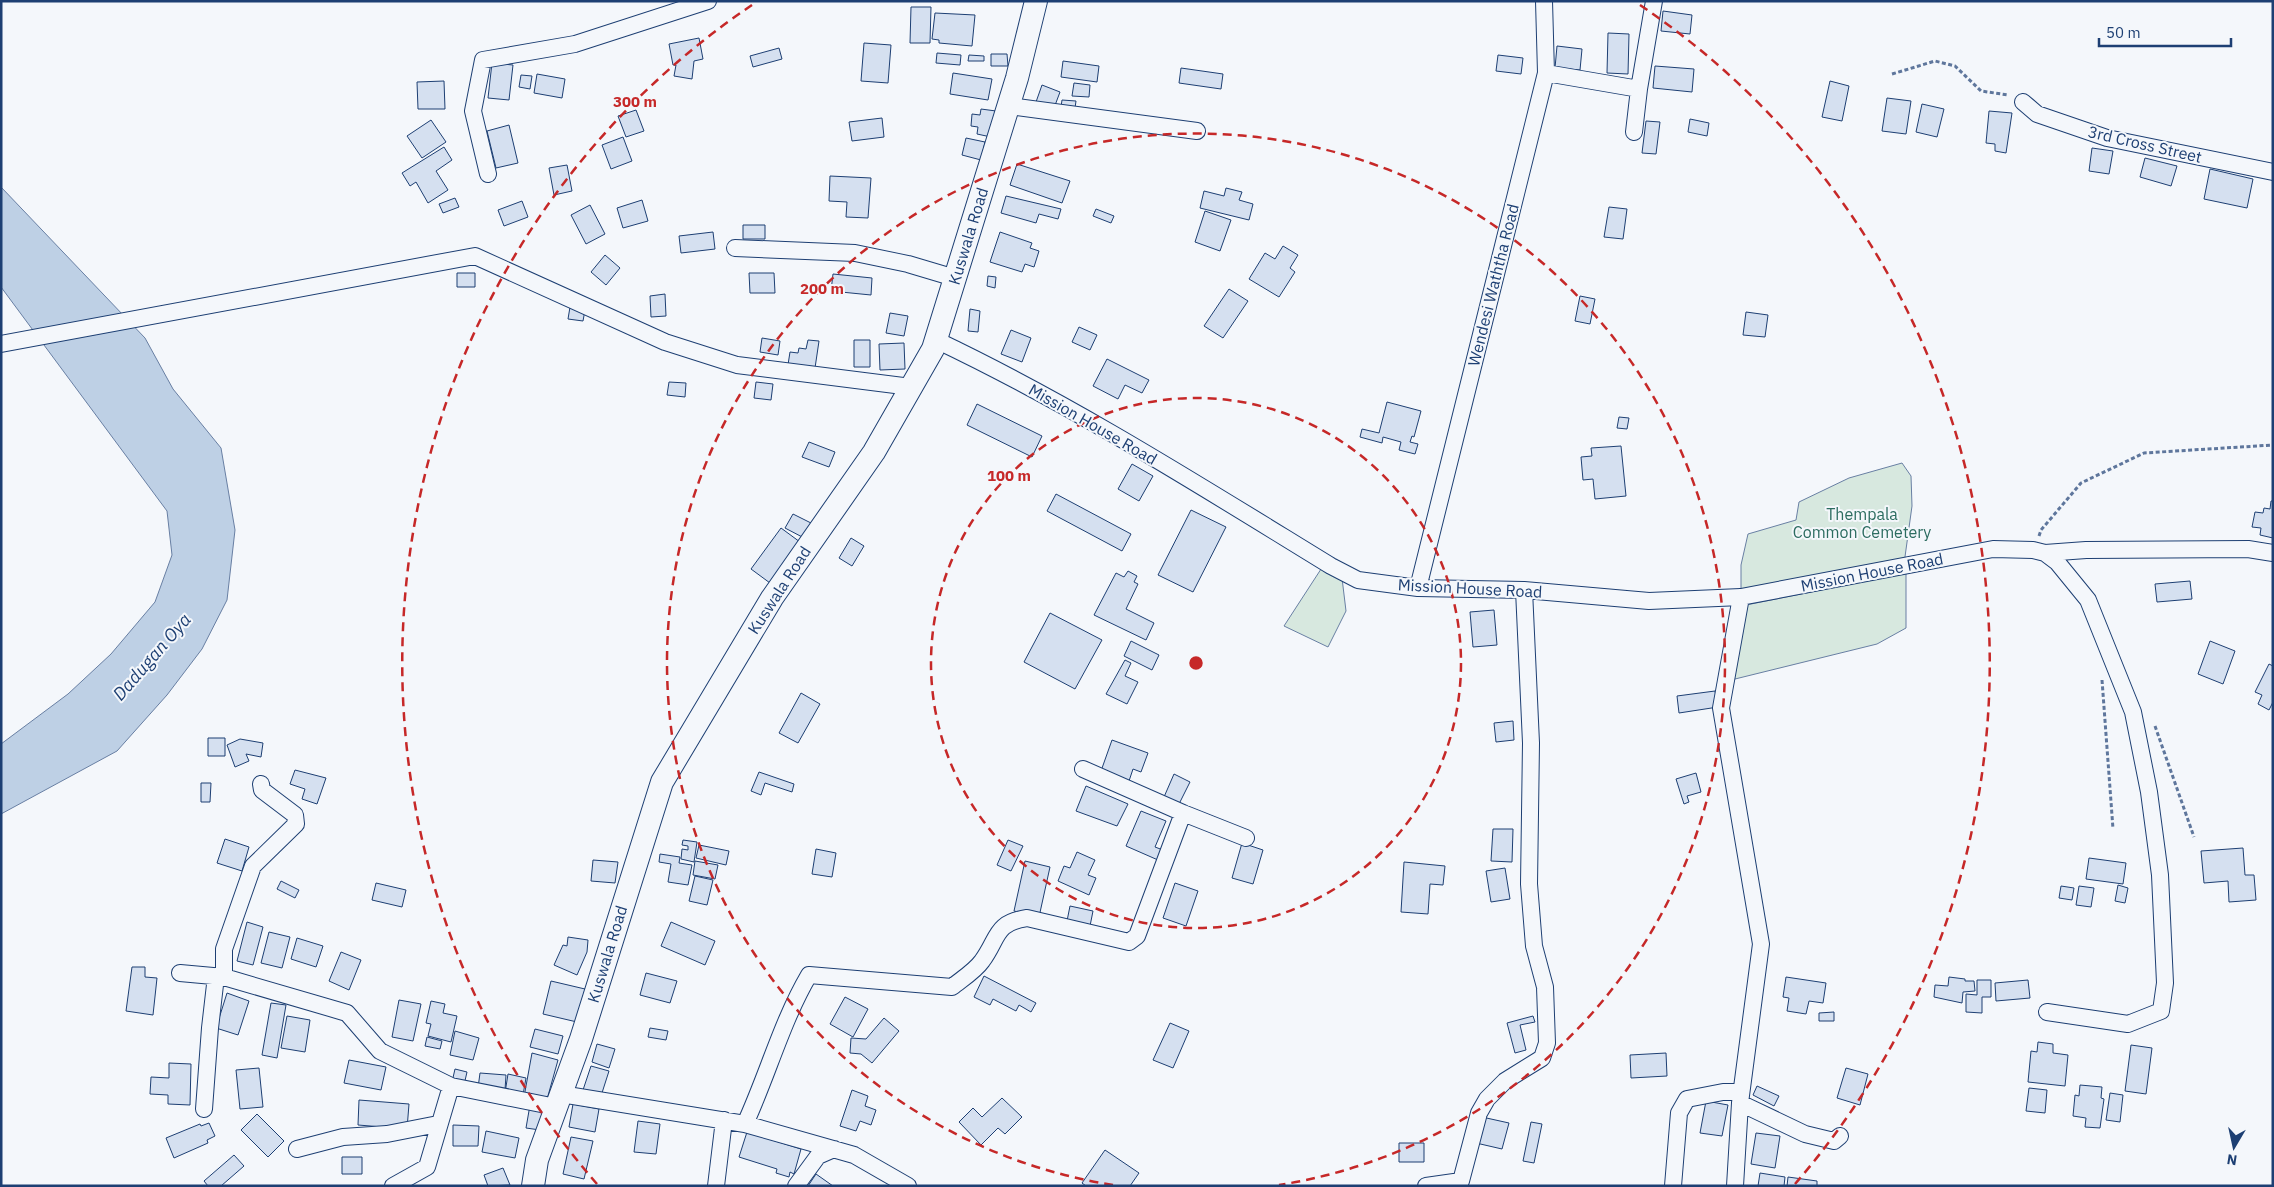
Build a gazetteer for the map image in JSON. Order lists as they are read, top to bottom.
{
  "streets": {
    "street": [
      "3rd Cross Street",
      "Kuswala Road",
      "Wendesi Waththa Road",
      "Mission House Road"
    ]
  },
  "crossings": [
    ["Kuswala Road", "Mission House Road"],
    ["Wendesi Waththa Road", "Mission House Road"]
  ],
  "water": ["Dadugan Oya"],
  "parks": ["Thempala Common Cemetery"],
  "scale_bar": "50 m",
  "north": "bottom",
  "rings": ["300 m", "200 m", "100 m"]
}
